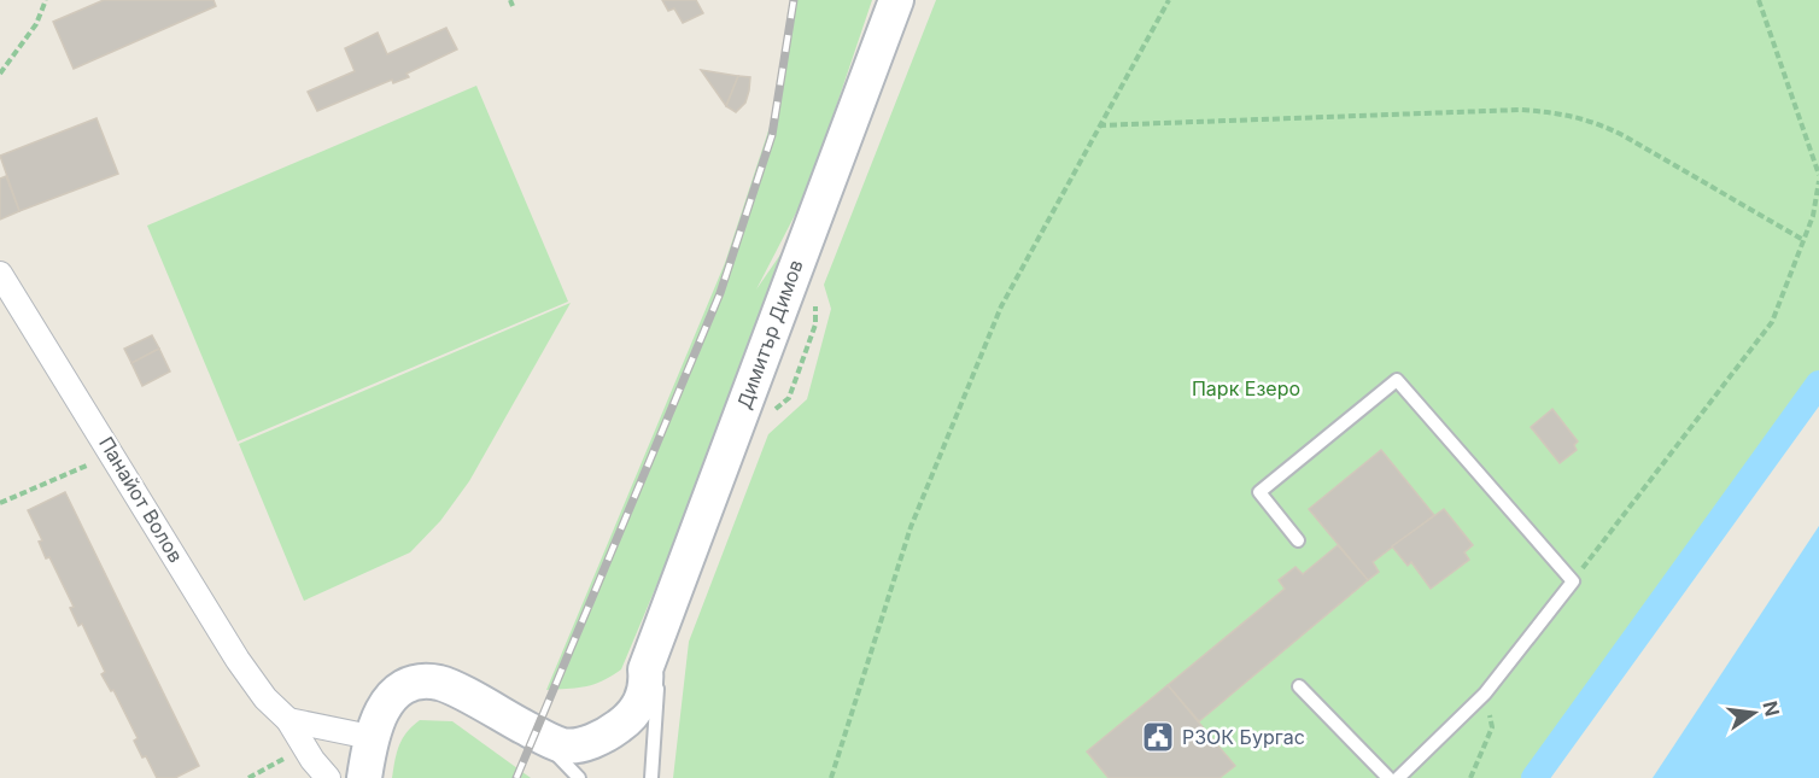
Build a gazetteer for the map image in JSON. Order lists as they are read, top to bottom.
{
  "streets": {
    "main road": ["Димитър Димов"],
    "street": ["Панайот Волов"]
  },
  "parks": ["Парк Езеро"],
  "places": {
    "public building": ["РЗОК Бургас"]
  },
  "north": "right"
}
